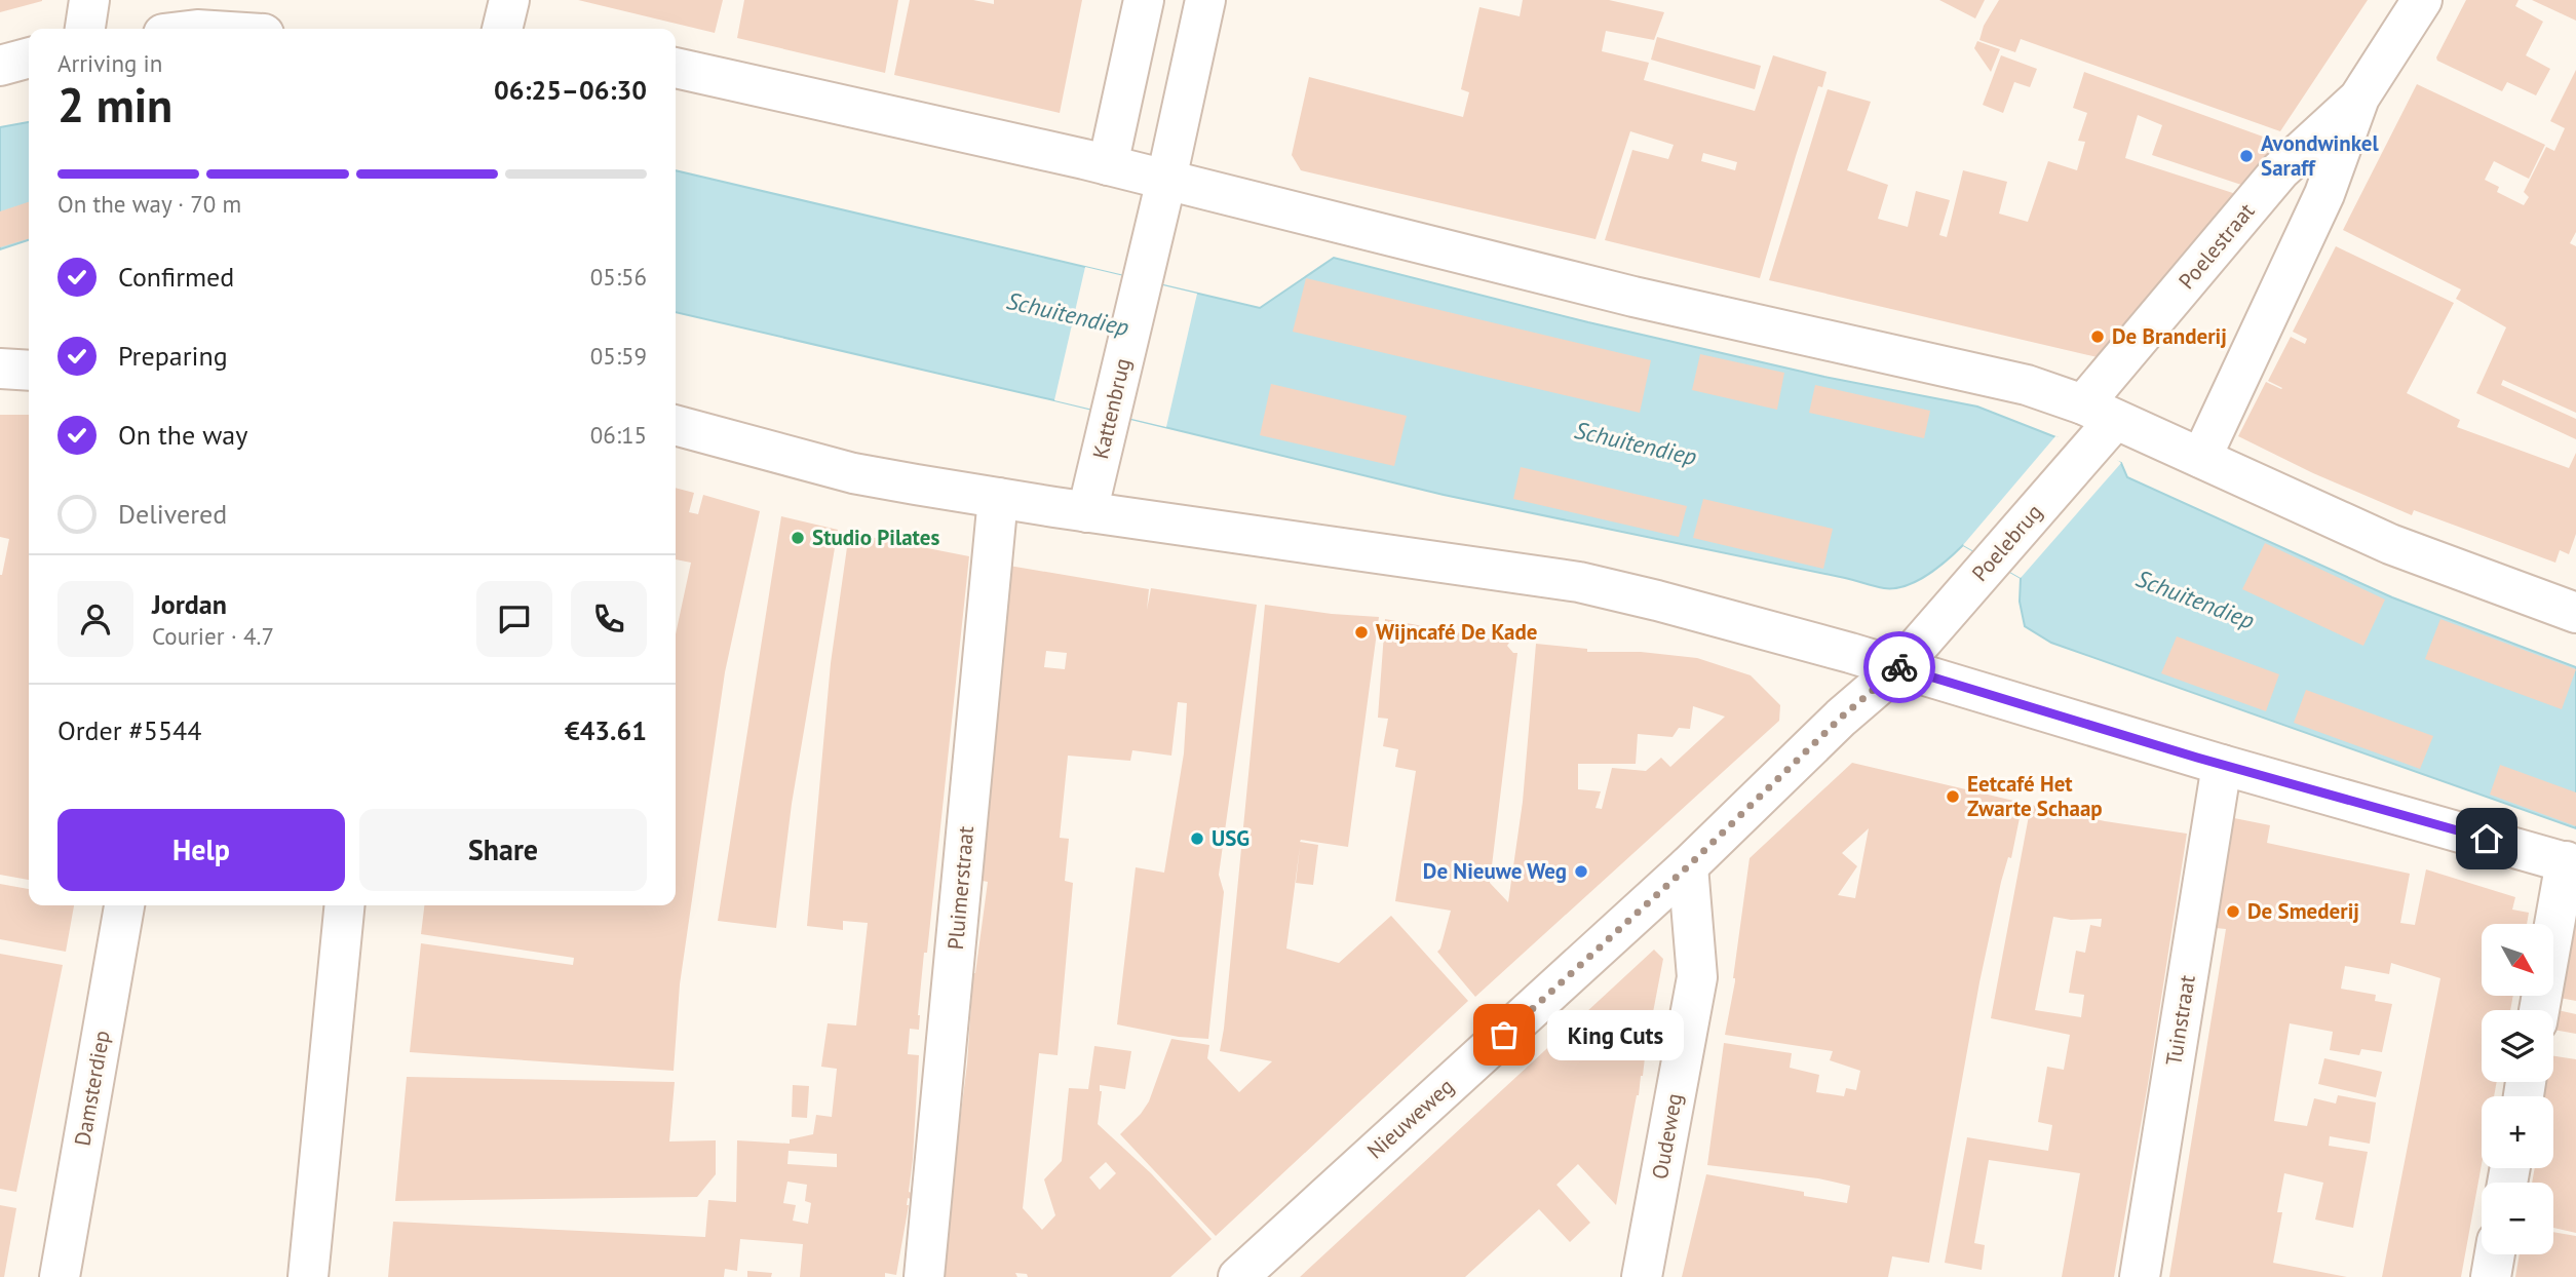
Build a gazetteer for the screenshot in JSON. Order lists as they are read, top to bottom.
{
  "streets": {
    "street": [
      "Poelestraat",
      "Kattenbrug",
      "Poelebrug",
      "Pluimerstraat",
      "Tuinstraat",
      "Damsterdiep",
      "Nieuweweg",
      "Oudeweg"
    ]
  },
  "crossings": [
    ["Poelestraat", "Poelebrug"],
    ["Poelebrug", "Nieuweweg"],
    ["Nieuweweg", "Oudeweg"]
  ],
  "water": ["Schuitendiep"],
  "places": [
    "Avondwinkel Saraff",
    "De Branderij",
    "Studio Pilates",
    "Wijncafé De Kade",
    "Eetcafé Het Zwarte Schaap",
    "USG",
    "De Nieuwe Weg",
    "De Smederij",
    "King Cuts"
  ],
  "north": "bottom right",
  "page": {
    "heading": ["2 min", "Arriving in", "06:25–06:30"],
    "panel": [
      "Jordan",
      "Courier · 4.7",
      "Order #5544",
      "€43.61"
    ],
    "bar": "On the way · 70 m",
    "list": [
      ["Confirmed", "05:56"],
      ["Preparing", "05:59"],
      ["On the way", "06:15"],
      "Delivered"
    ],
    "buttons": ["Help", "Share"],
    "map_buttons": ["+", "−"],
    "bubble": "King Cuts"
  }
}
